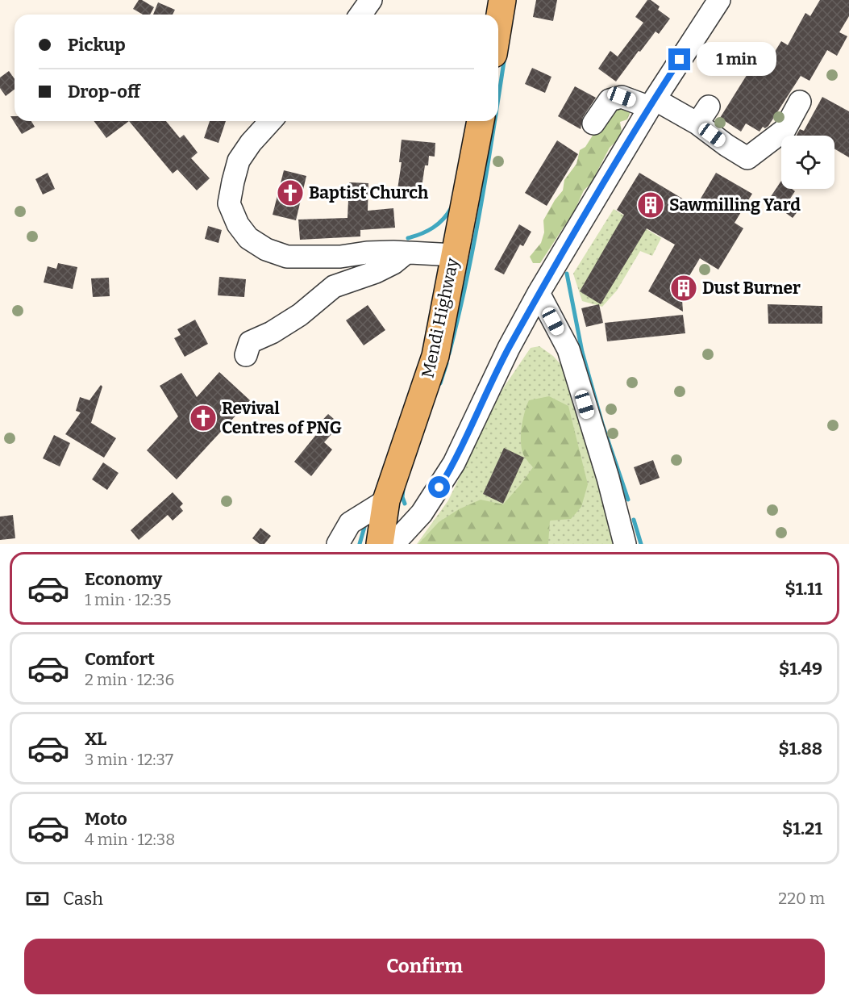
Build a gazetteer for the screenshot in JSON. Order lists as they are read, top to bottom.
{
  "streets": {
    "main road": ["Mendi Highway"]
  },
  "places": {
    "church": ["Baptist Church", "Revival Centres of PNG"],
    "building": ["Sawmilling Yard", "Dust Burner"]
  },
  "page": {
    "banner": ["Pickup", "Drop-off"],
    "bubble": "1 min",
    "list": [
      {
        "name": "Economy",
        "note": "1 min · 12:35",
        "value": "$1.11"
      },
      {
        "name": "Comfort",
        "note": "2 min · 12:36",
        "value": "$1.49"
      },
      {
        "name": "XL",
        "note": "3 min · 12:37",
        "value": "$1.88"
      },
      {
        "name": "Moto",
        "note": "4 min · 12:38",
        "value": "$1.21"
      }
    ],
    "pay": ["Cash", "220 m"],
    "buttons": "Confirm"
  }
}
